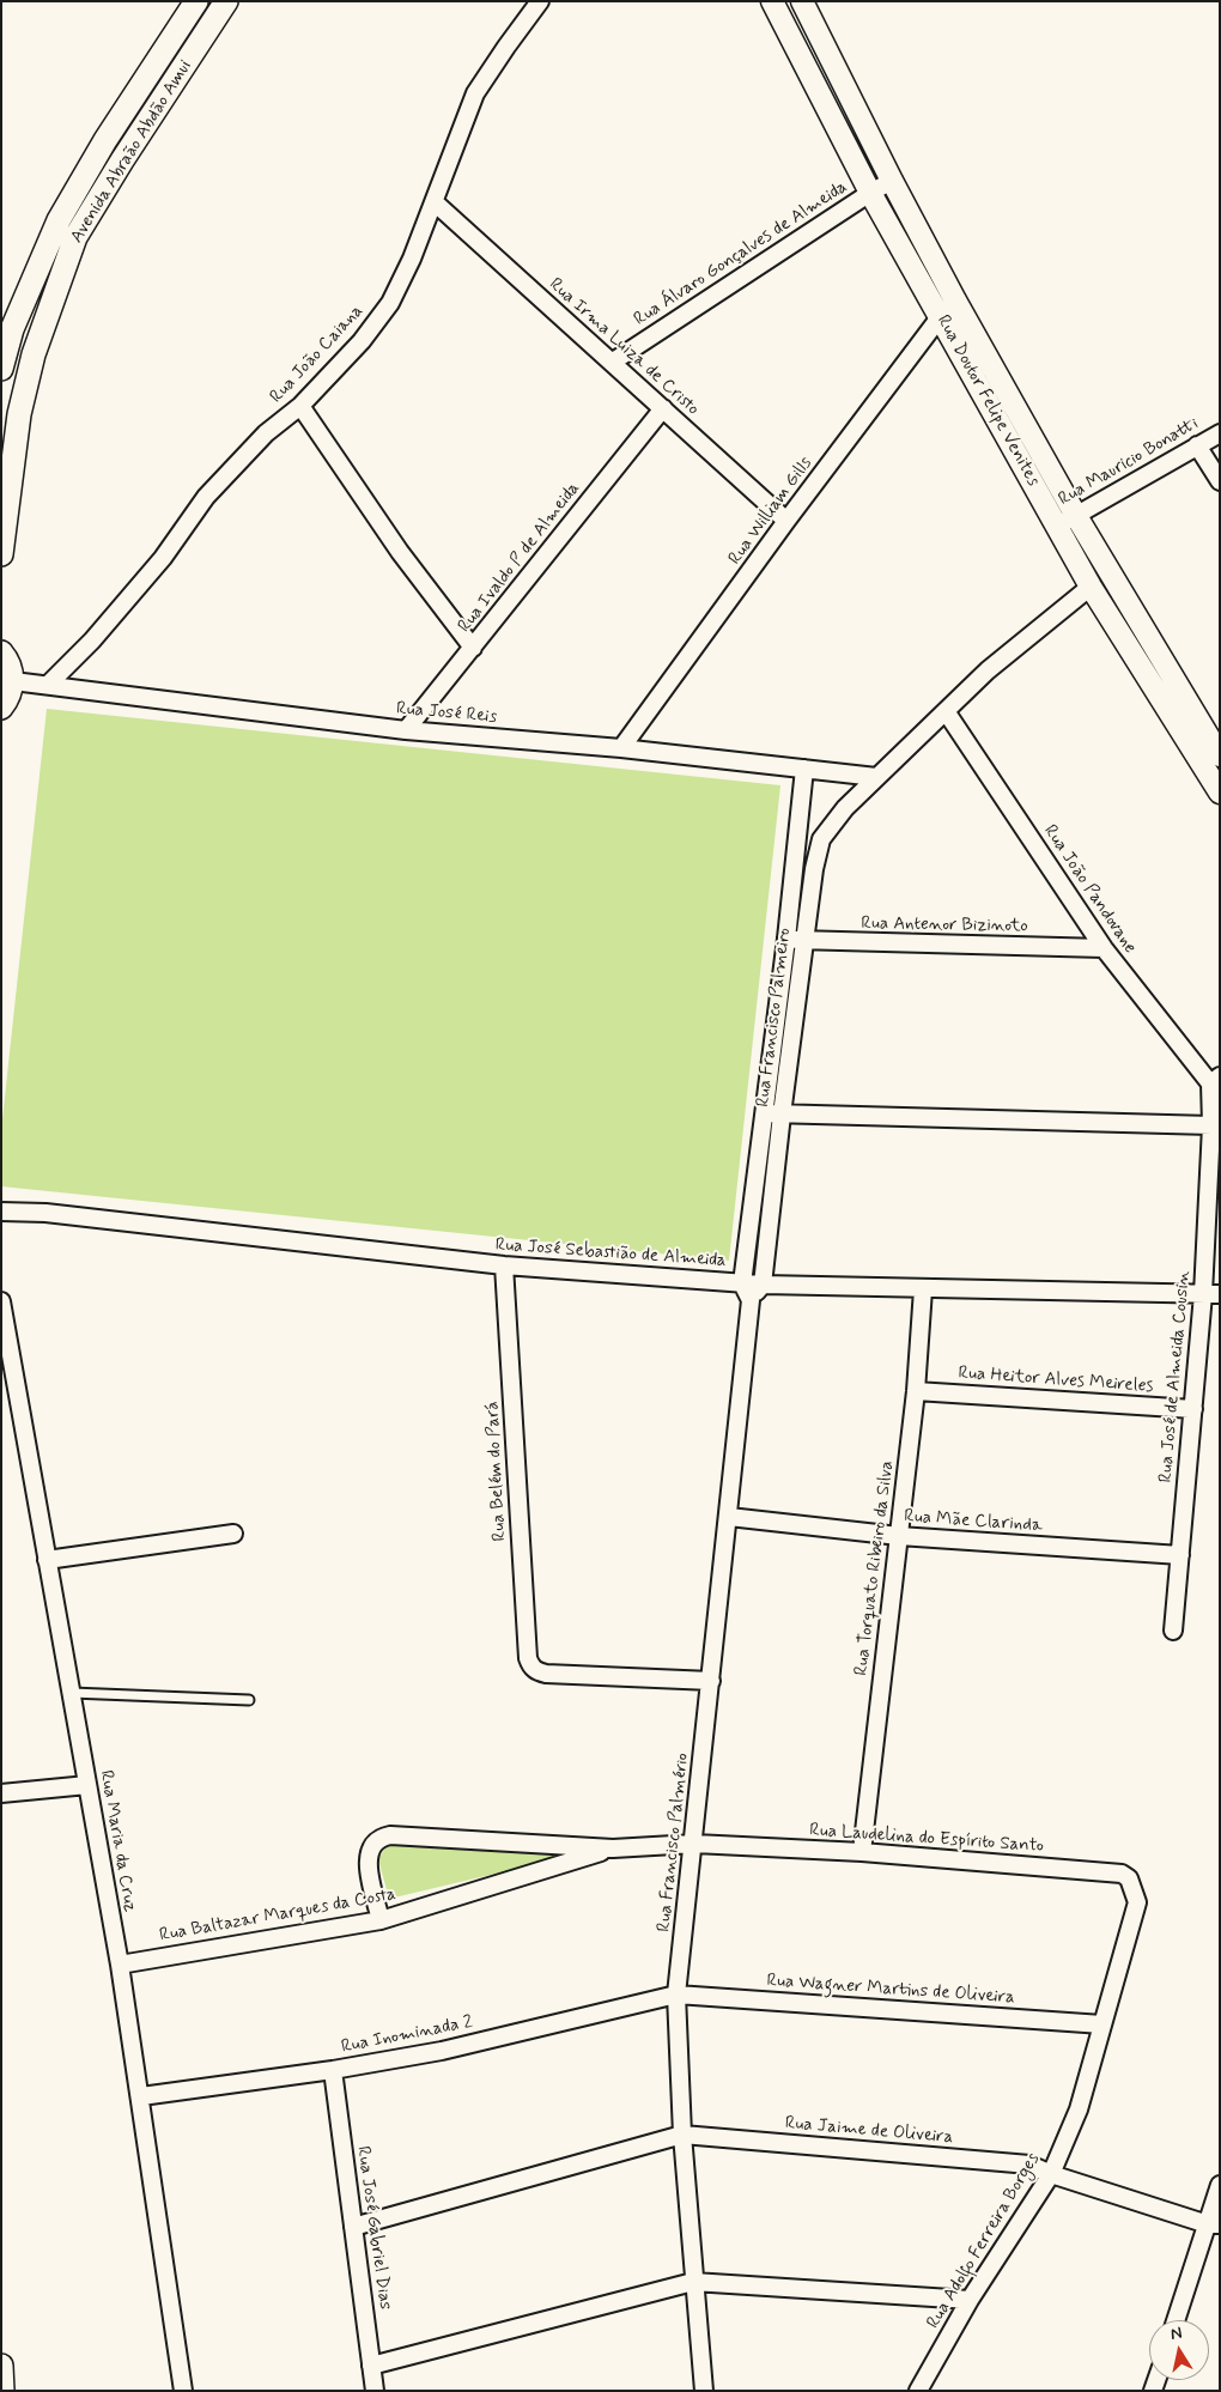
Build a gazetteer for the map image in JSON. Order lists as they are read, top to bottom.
{
  "streets": {
    "main road": ["Avenida Abraão Abdão Amui"],
    "street": [
      "Rua Álvaro Gonçalves de Almeida",
      "Rua Irma Luiza de Cristo",
      "Rua João Caiana",
      "Rua Doutor Felipe Venites",
      "Rua Mauricio Bonatti",
      "Rua William Gills",
      "Rua Ivaldo P de Almeida",
      "Rua José Reis",
      "Rua João Pandovane",
      "Rua Antenor Bizinoto",
      "Rua Francisco Palmeiro",
      "Rua José Sebastião de Almeida",
      "Rua José de Almeida Cousin",
      "Rua Heitor Alves Meireles",
      "Rua Belém do Pará",
      "Rua Mãe Clarinda",
      "Rua Torquato Ribeiro da Silva",
      "Rua Laudelina do Espírito Santo",
      "Rua Maria da Cruz",
      "Rua Francisco Palmério",
      "Rua Baltazar Marques da Costa",
      "Rua Wagner Martins de Oliveira",
      "Rua Inominada 2",
      "Rua Jaime de Oliveira",
      "Rua José Gabriel Dias",
      "Rua Adolfo Ferreira Borges"
    ]
  },
  "crossings": [
    ["Rua Álvaro Gonçalves de Almeida", "Rua Irma Luiza de Cristo"],
    ["Rua Álvaro Gonçalves de Almeida", "Rua Doutor Felipe Venites"],
    ["Rua Irma Luiza de Cristo", "Rua João Caiana"],
    ["Rua Irma Luiza de Cristo", "Rua William Gills"],
    ["Rua Irma Luiza de Cristo", "Rua Ivaldo P de Almeida"],
    ["Rua João Caiana", "Rua José Reis"],
    ["Rua Doutor Felipe Venites", "Rua Mauricio Bonatti"],
    ["Rua Doutor Felipe Venites", "Rua William Gills"],
    ["Rua Doutor Felipe Venites", "Rua Francisco Palmeiro"],
    ["Rua William Gills", "Rua José Reis"],
    ["Rua Ivaldo P de Almeida", "Rua José Reis"],
    ["Rua José Reis", "Rua Francisco Palmeiro"],
    ["Rua João Pandovane", "Rua Antenor Bizinoto"],
    ["Rua João Pandovane", "Rua Francisco Palmeiro"],
    ["Rua João Pandovane", "Rua José de Almeida Cousin"],
    ["Rua Antenor Bizinoto", "Rua Francisco Palmeiro"],
    ["Rua Francisco Palmeiro", "Rua José Sebastião de Almeida"],
    ["Rua José Sebastião de Almeida", "Rua José de Almeida Cousin"],
    ["Rua José Sebastião de Almeida", "Rua Belém do Pará"],
    ["Rua José Sebastião de Almeida", "Rua Torquato Ribeiro da Silva"],
    ["Rua José de Almeida Cousin", "Rua Heitor Alves Meireles"],
    ["Rua José de Almeida Cousin", "Rua Mãe Clarinda"],
    ["Rua Heitor Alves Meireles", "Rua Torquato Ribeiro da Silva"],
    ["Rua Belém do Pará", "Rua Francisco Palmério"],
    ["Rua Mãe Clarinda", "Rua Torquato Ribeiro da Silva"],
    ["Rua Mãe Clarinda", "Rua Francisco Palmério"],
    ["Rua Torquato Ribeiro da Silva", "Rua Laudelina do Espírito Santo"],
    ["Rua Laudelina do Espírito Santo", "Rua Francisco Palmério"],
    ["Rua Laudelina do Espírito Santo", "Rua Baltazar Marques da Costa"],
    ["Rua Laudelina do Espírito Santo", "Rua Adolfo Ferreira Borges"],
    ["Rua Maria da Cruz", "Rua Baltazar Marques da Costa"],
    ["Rua Maria da Cruz", "Rua Inominada 2"],
    ["Rua Francisco Palmério", "Rua Wagner Martins de Oliveira"],
    ["Rua Francisco Palmério", "Rua Inominada 2"],
    ["Rua Francisco Palmério", "Rua Jaime de Oliveira"],
    ["Rua Wagner Martins de Oliveira", "Rua Inominada 2"],
    ["Rua Wagner Martins de Oliveira", "Rua Adolfo Ferreira Borges"],
    ["Rua Inominada 2", "Rua José Gabriel Dias"],
    ["Rua Jaime de Oliveira", "Rua Adolfo Ferreira Borges"]
  ],
  "north": "top"
}
